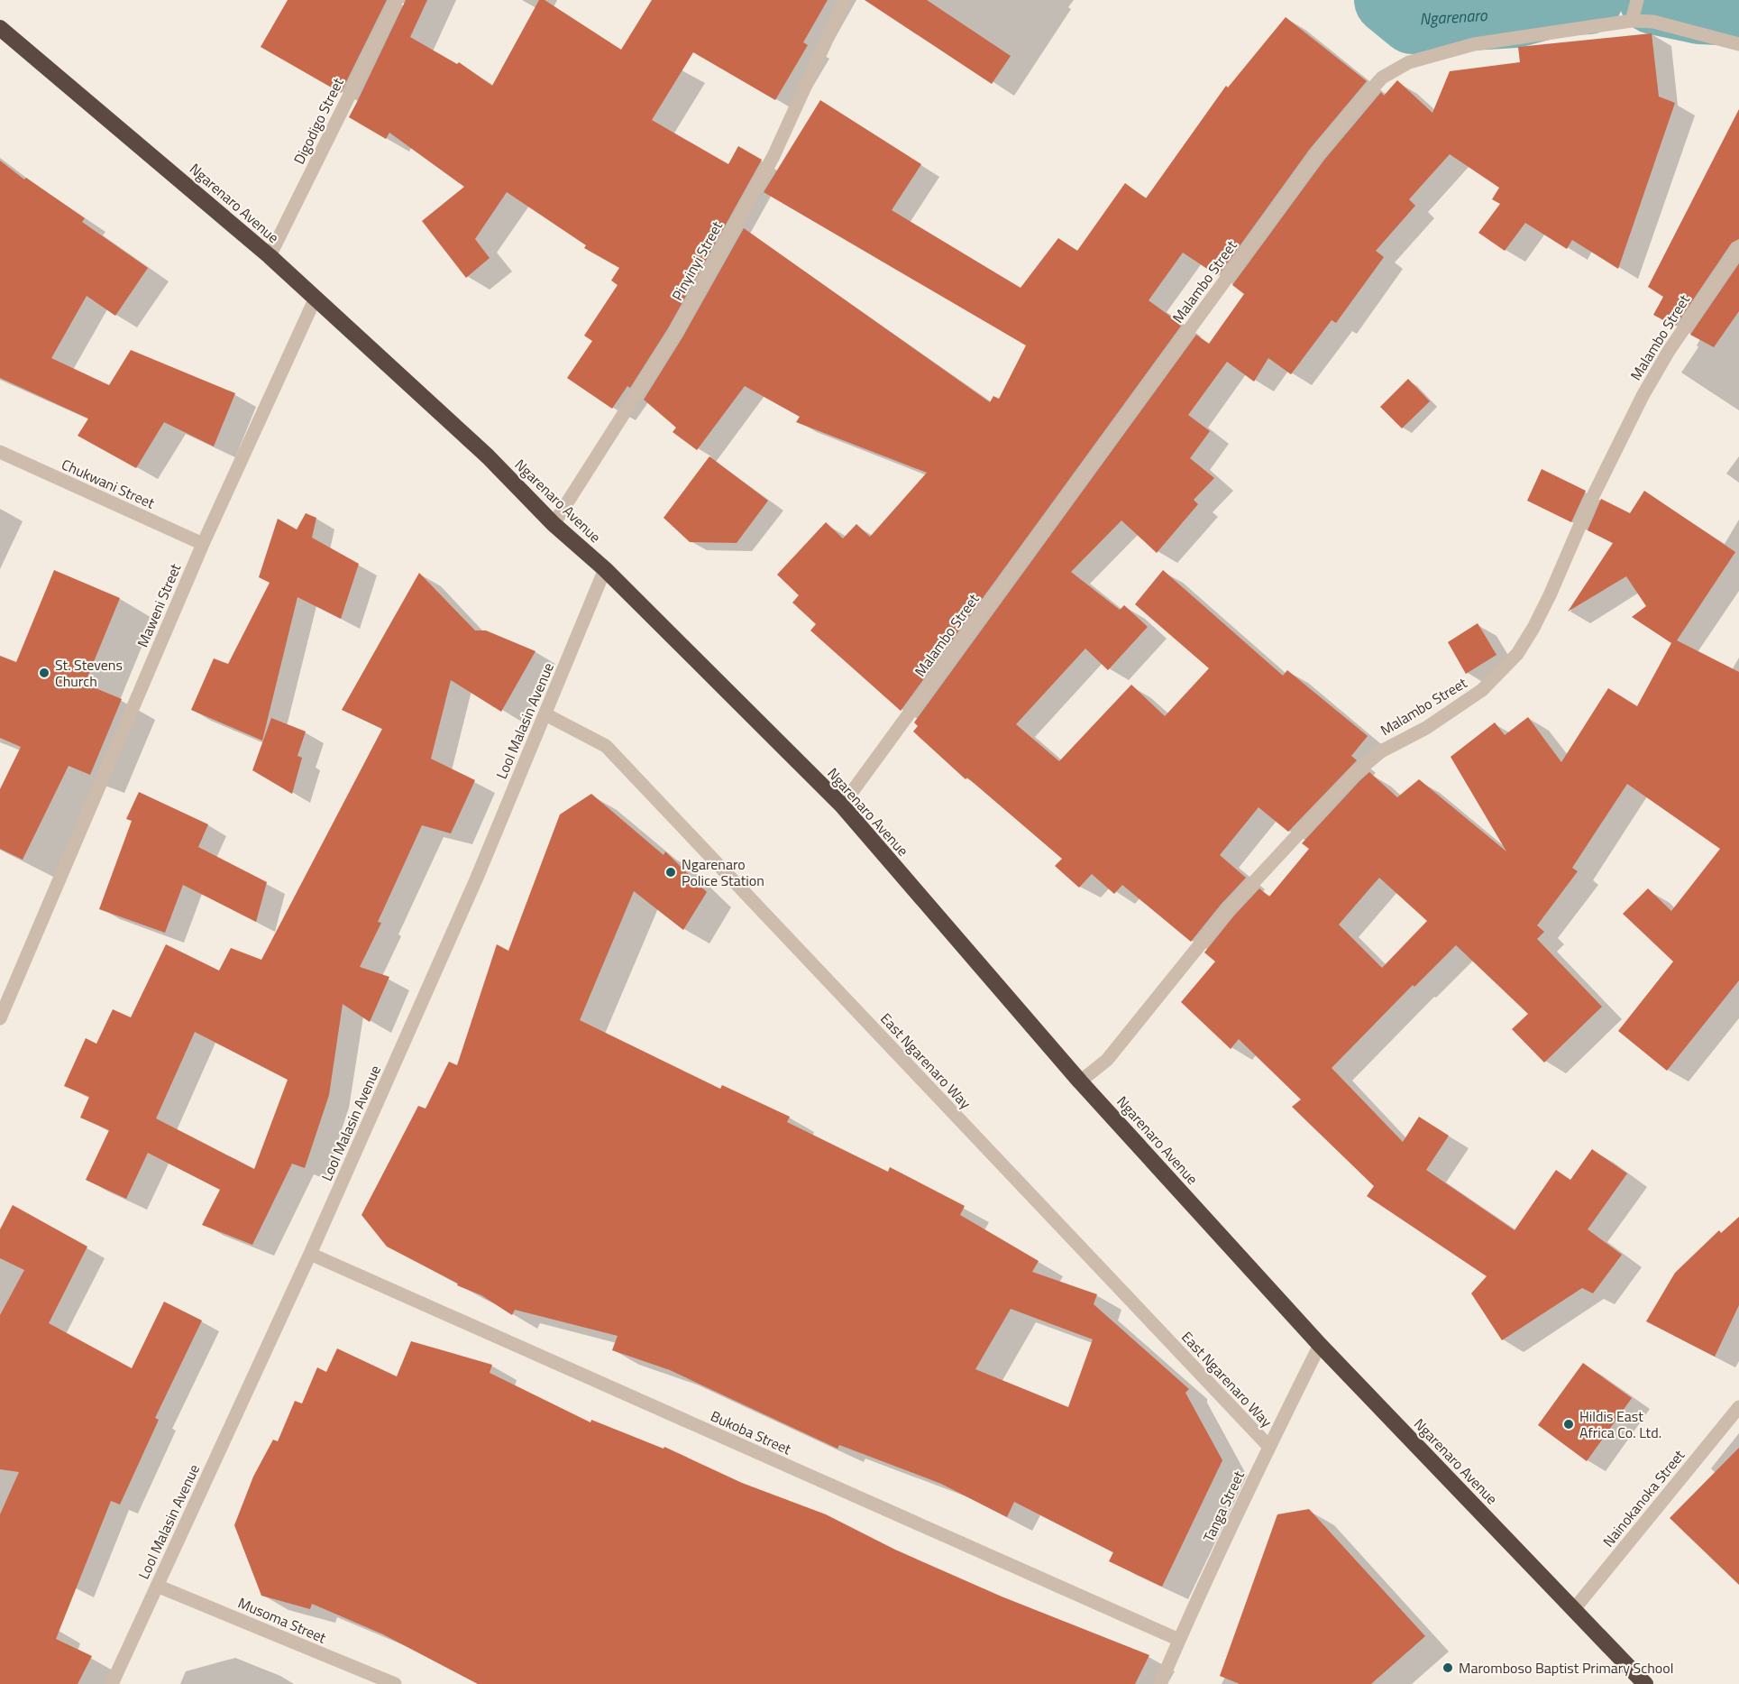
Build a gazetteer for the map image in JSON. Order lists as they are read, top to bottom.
{
  "streets": {
    "highway": ["Ngarenaro Avenue"],
    "street": [
      "Digodigo Street",
      "Pinyinyi Street",
      "Malambo Street",
      "Chukwani Street",
      "Maweni Street",
      "Lool Malasin Avenue",
      "East Ngarenaro Way",
      "Bukoba Street",
      "Nainokanoka Street",
      "Tanga Street",
      "Musoma Street"
    ]
  },
  "crossings": [
    ["Digodigo Street", "Ngarenaro Avenue"],
    ["Ngarenaro Avenue", "Pinyinyi Street"],
    ["Ngarenaro Avenue", "Malambo Street"],
    ["Ngarenaro Avenue", "Maweni Street"],
    ["Ngarenaro Avenue", "Lool Malasin Avenue"],
    ["Ngarenaro Avenue", "Nainokanoka Street"],
    ["Ngarenaro Avenue", "Tanga Street"],
    ["Chukwani Street", "Maweni Street"],
    ["Lool Malasin Avenue", "East Ngarenaro Way"],
    ["Lool Malasin Avenue", "Bukoba Street"],
    ["Lool Malasin Avenue", "Musoma Street"],
    ["East Ngarenaro Way", "Tanga Street"],
    ["Bukoba Street", "Tanga Street"]
  ],
  "water": ["Ngarenaro"],
  "places": [
    "St. Stevens Church",
    "Ngarenaro Police Station",
    "Hildis East Africa Co. Ltd.",
    "Maromboso Baptist Primary School"
  ]
}
